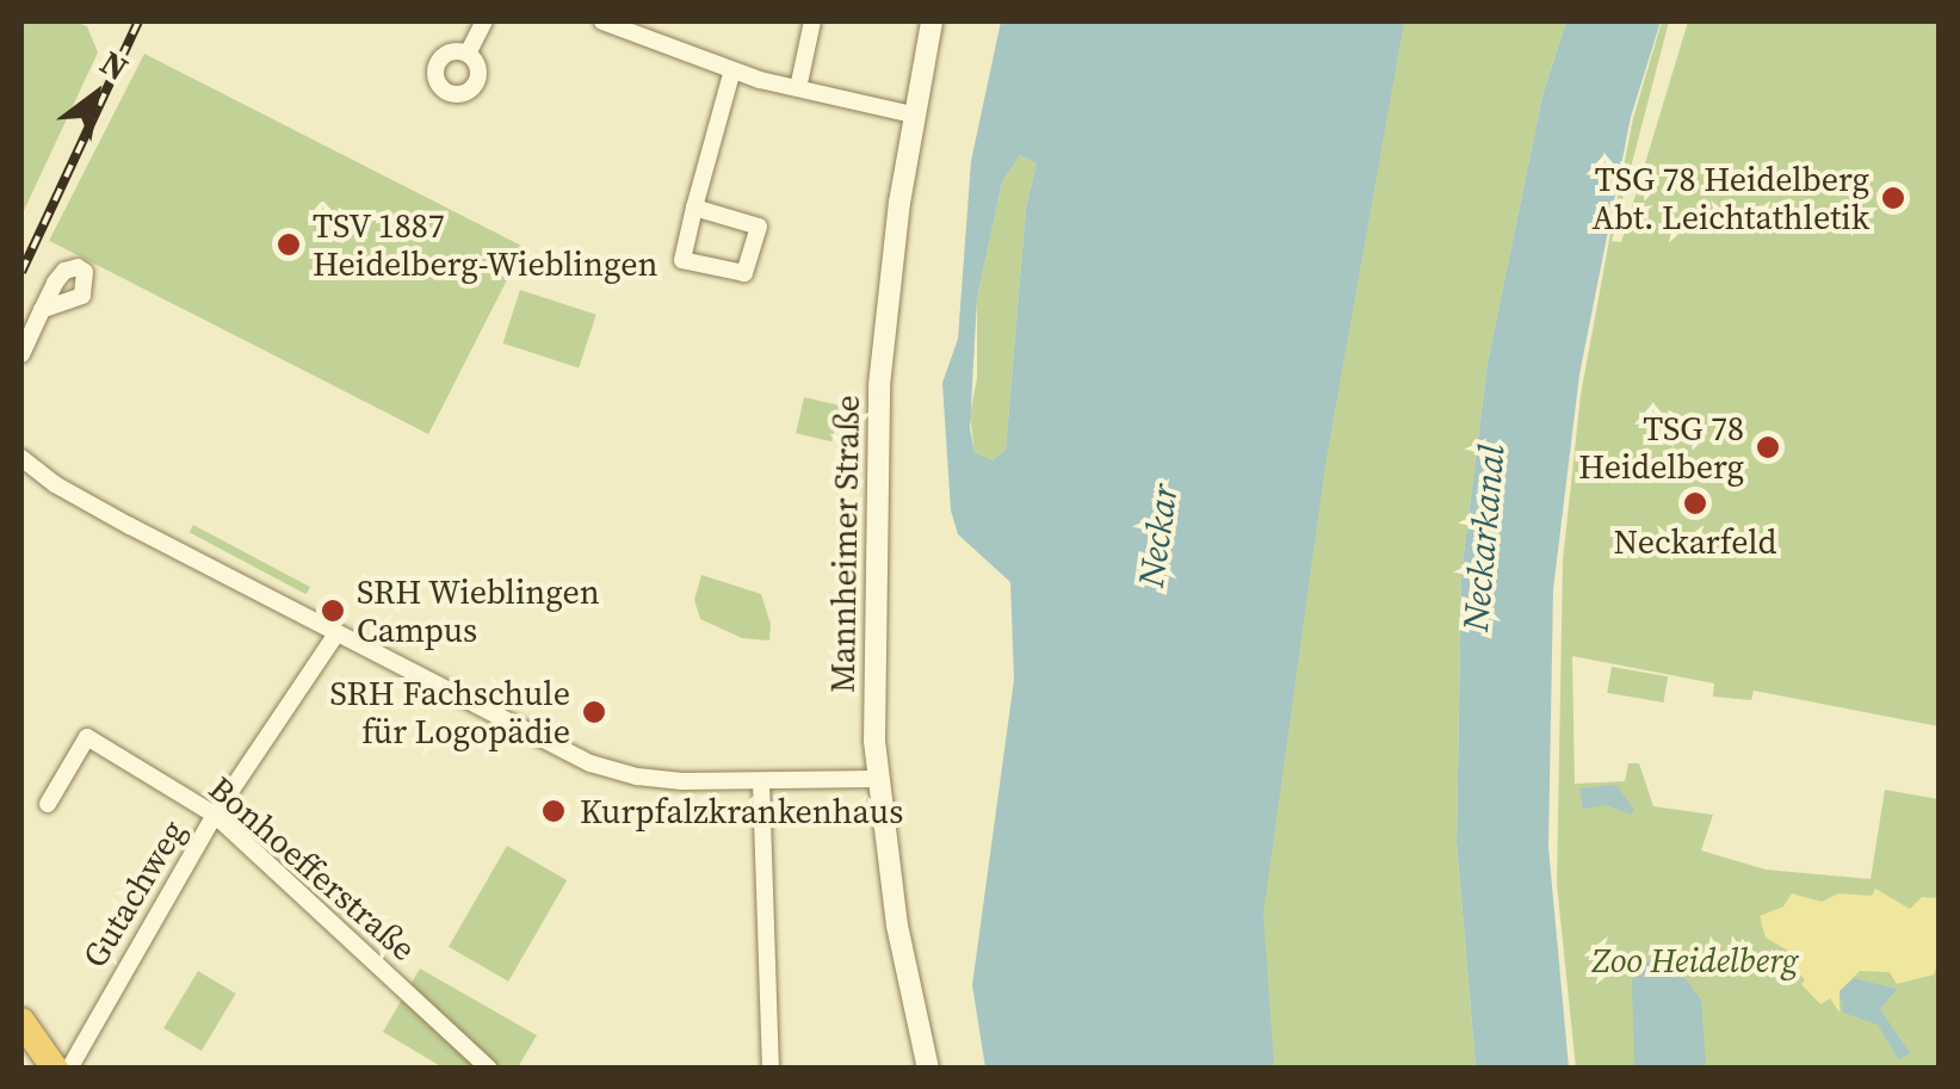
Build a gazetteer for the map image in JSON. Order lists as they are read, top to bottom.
{
  "streets": {
    "street": ["Mannheimer Straße", "Bonhoefferstraße", "Gutachweg"]
  },
  "crossings": [
    ["Bonhoefferstraße", "Gutachweg"]
  ],
  "water": ["Neckar", "Neckarkanal"],
  "parks": ["Zoo Heidelberg"],
  "places": [
    "TSG 78 Heidelberg Abt. Leichtathletik",
    "TSV 1887 Heidelberg-Wieblingen",
    "TSG 78 Heidelberg",
    "Neckarfeld",
    "SRH Wieblingen Campus",
    "SRH Fachschule für Logopädie",
    "Kurpfalzkrankenhaus"
  ],
  "north": "top right"
}
